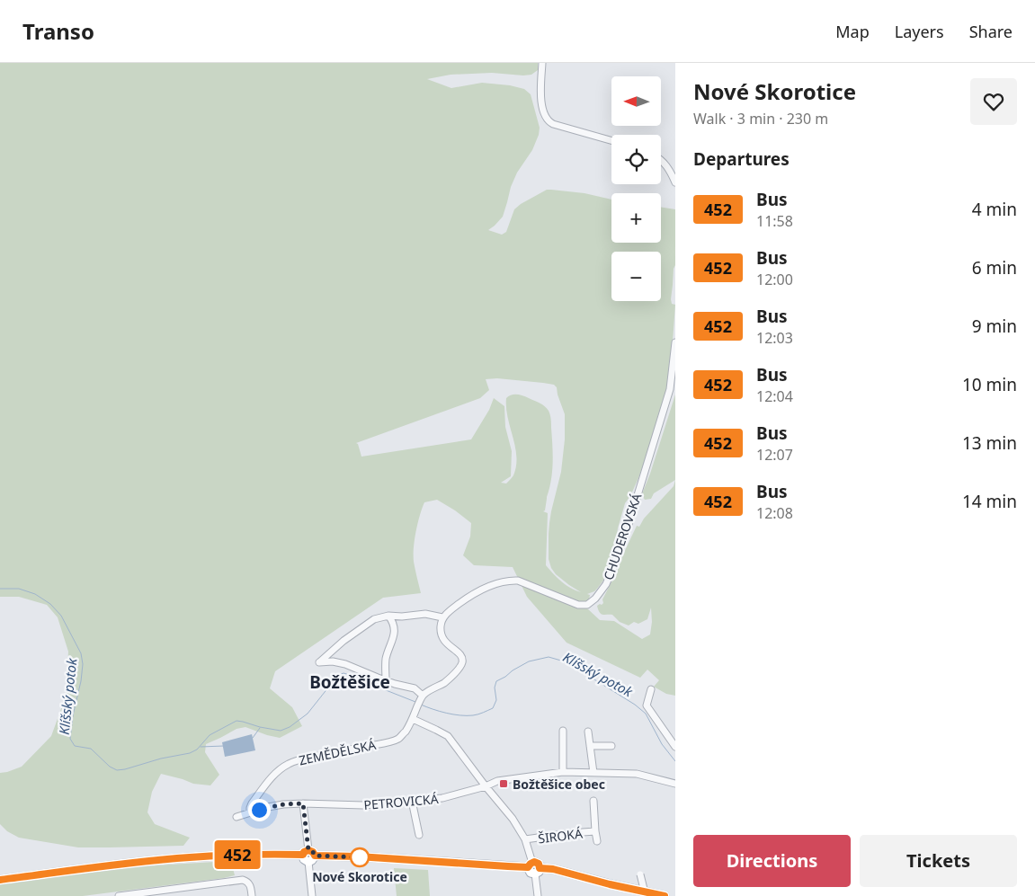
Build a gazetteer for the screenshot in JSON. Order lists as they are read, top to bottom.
{
  "streets": {
    "street": [
      "CHUDEROVSKÁ",
      "ZEMĚDĚLSKÁ",
      "PETROVICKÁ",
      "ŠIROKÁ"
    ]
  },
  "crossings": [
    ["ZEMĚDĚLSKÁ", "PETROVICKÁ"],
    ["PETROVICKÁ", "ŠIROKÁ"]
  ],
  "districts": ["Božtěšice"],
  "water": ["Klíšský potok"],
  "places": {
    "transit": ["Božtěšice obec"],
    "other": ["Nové Skorotice"]
  },
  "lines": ["bus line 452"],
  "north": "left",
  "page": {
    "header": "Transo",
    "nav": ["Map", "Layers", "Share"],
    "on_map": "452",
    "heading": [
      ["Nové Skorotice", "Walk · 3 min · 230 m"],
      "Departures"
    ],
    "map_buttons": ["+", "−"],
    "list": [
      {
        "mark": "452",
        "name": "Bus",
        "note": "11:58",
        "value": "4 min"
      },
      {
        "mark": "452",
        "name": "Bus",
        "note": "12:00",
        "value": "6 min"
      },
      {
        "mark": "452",
        "name": "Bus",
        "note": "12:03",
        "value": "9 min"
      },
      {
        "mark": "452",
        "name": "Bus",
        "note": "12:04",
        "value": "10 min"
      },
      {
        "mark": "452",
        "name": "Bus",
        "note": "12:07",
        "value": "13 min"
      },
      {
        "mark": "452",
        "name": "Bus",
        "note": "12:08",
        "value": "14 min"
      }
    ],
    "buttons": ["Directions", "Tickets"]
  }
}
